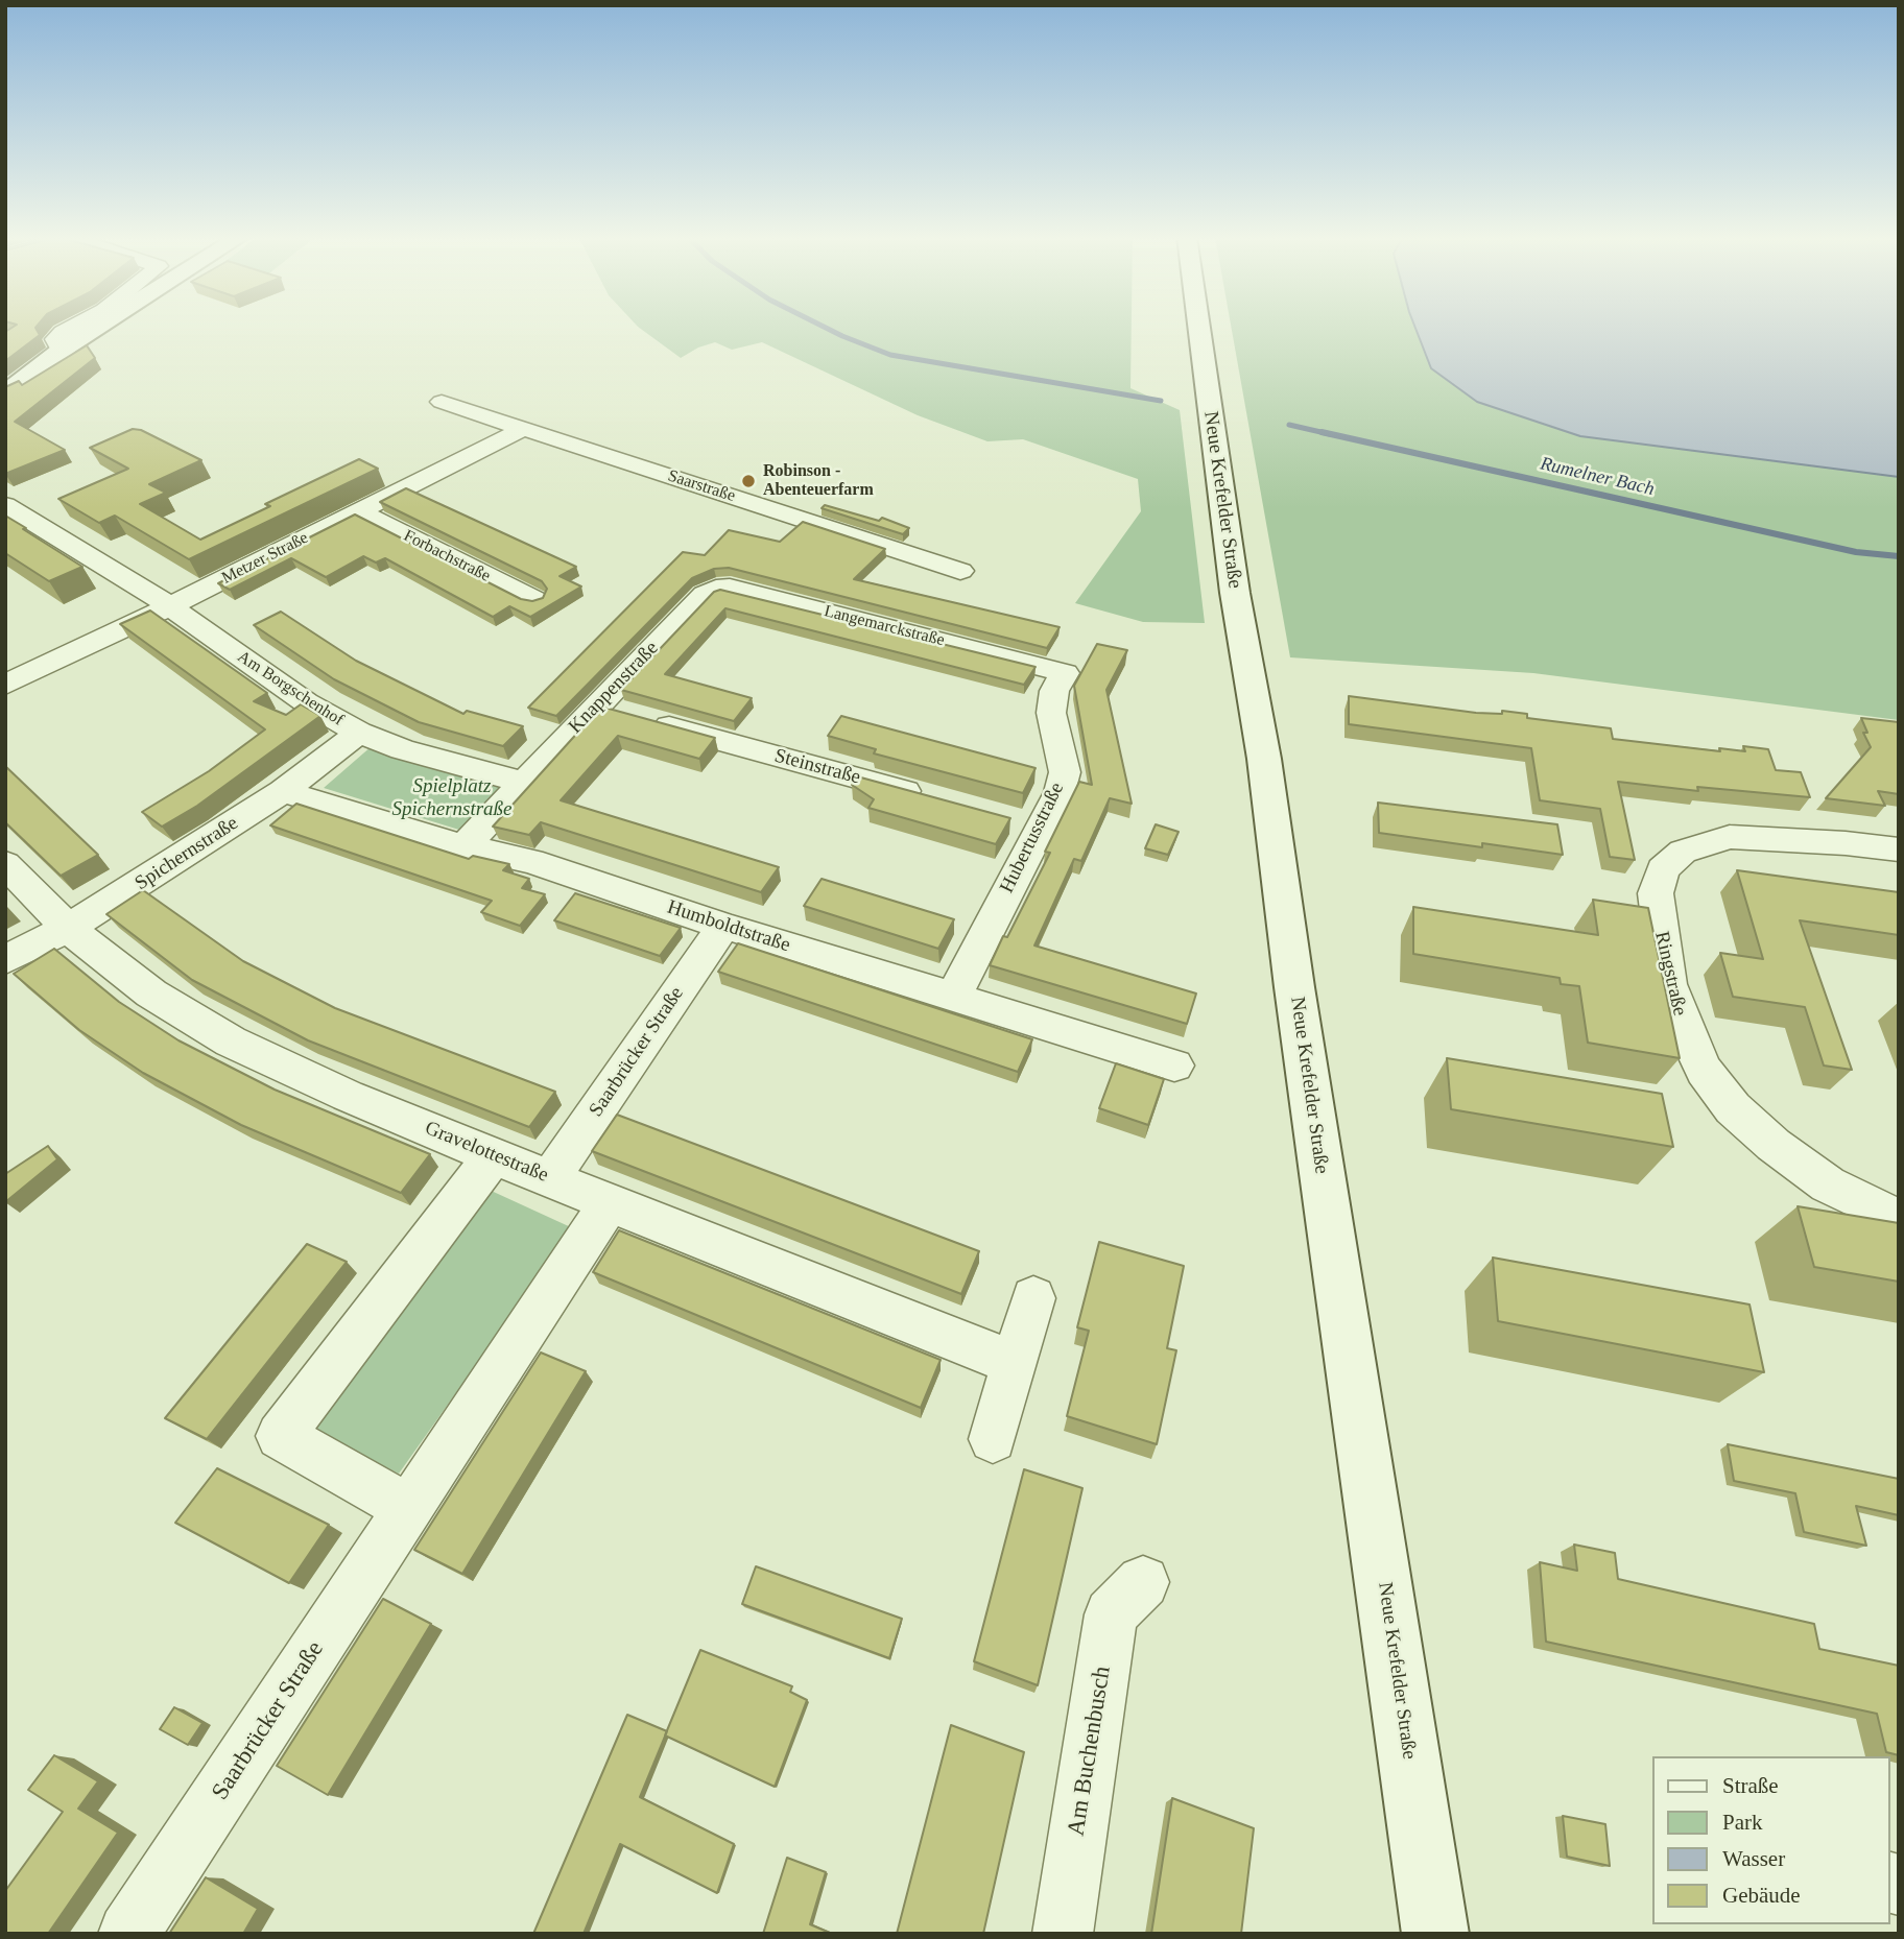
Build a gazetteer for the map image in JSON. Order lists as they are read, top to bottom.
{
  "streets": {
    "main road": ["Neue Krefelder Straße"],
    "street": [
      "Saarstraße",
      "Forbachstraße",
      "Metzer Straße",
      "Langemarckstraße",
      "Knappenstraße",
      "Am Borgschenhof",
      "Steinstraße",
      "Hubertusstraße",
      "Spichernstraße",
      "Humboldtstraße",
      "Ringstraße",
      "Saarbrücker Straße",
      "Gravelottestraße",
      "Am Buchenbusch"
    ]
  },
  "crossings": [
    ["Saarstraße", "Metzer Straße"],
    ["Forbachstraße", "Metzer Straße"],
    ["Metzer Straße", "Am Borgschenhof"],
    ["Langemarckstraße", "Knappenstraße"],
    ["Langemarckstraße", "Hubertusstraße"],
    ["Knappenstraße", "Am Borgschenhof"],
    ["Knappenstraße", "Steinstraße"],
    ["Am Borgschenhof", "Spichernstraße"],
    ["Hubertusstraße", "Humboldtstraße"],
    ["Spichernstraße", "Humboldtstraße"],
    ["Spichernstraße", "Gravelottestraße"],
    ["Humboldtstraße", "Saarbrücker Straße"],
    ["Saarbrücker Straße", "Gravelottestraße"]
  ],
  "water": ["Rumelner Bach"],
  "parks": ["Spielplatz Spichernstraße"],
  "places": ["Robinson - Abenteuerfarm"],
  "legend": [
    "Straße",
    "Park",
    "Wasser",
    "Gebäude"
  ]
}
